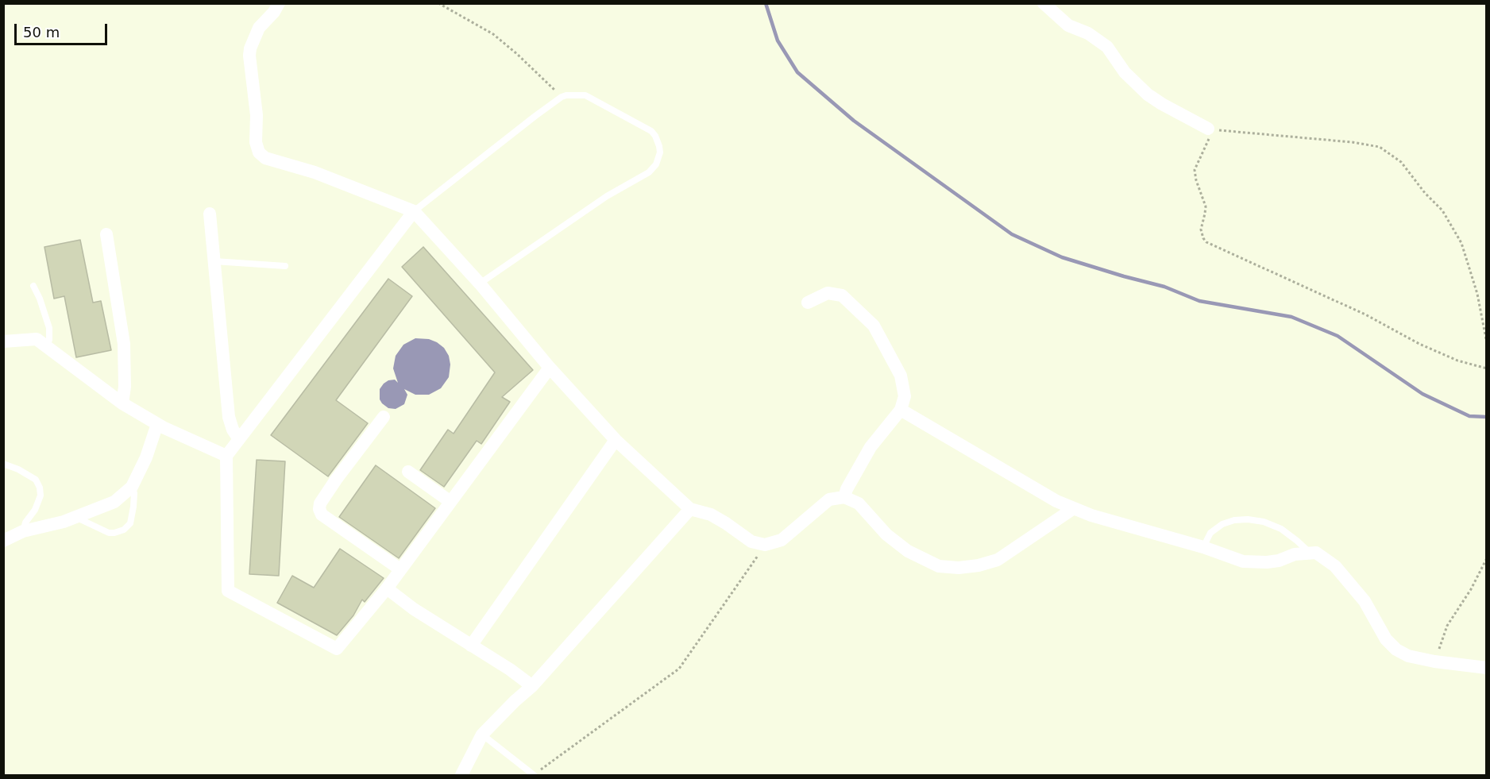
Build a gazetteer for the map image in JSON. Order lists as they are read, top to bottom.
{
  "scale_bar": "50 m"
}
